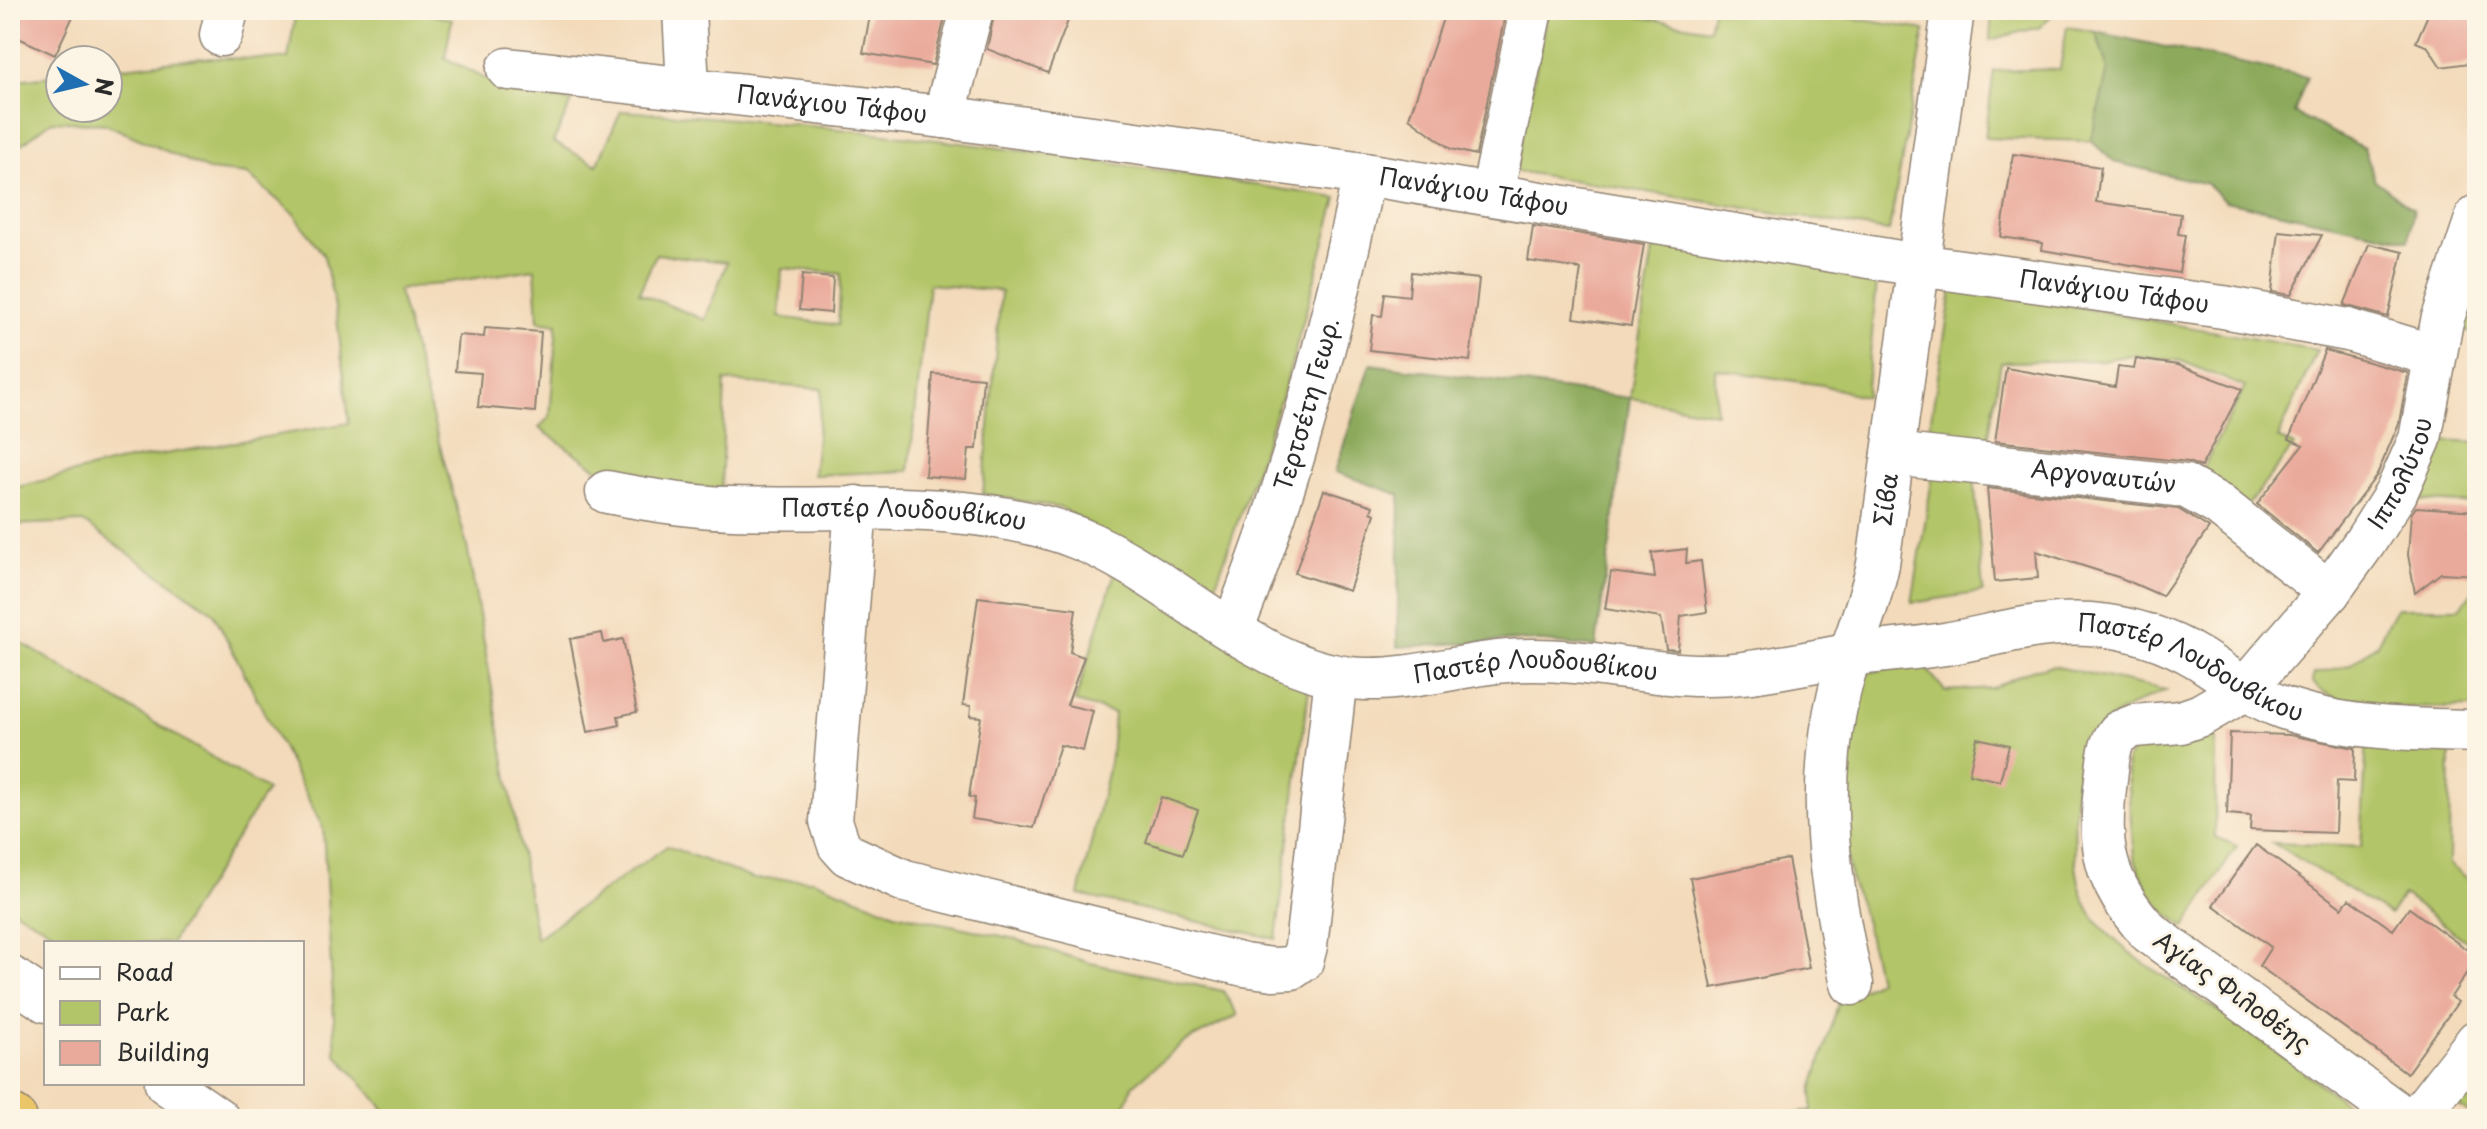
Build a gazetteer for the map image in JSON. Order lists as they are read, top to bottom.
{
  "streets": {
    "street": [
      "Πανάγιου Τάφου",
      "Τερτσέτη Γεωρ.",
      "Ιππολύτου",
      "Αργοναυτών",
      "Σίβα",
      "Παστέρ Λουδουβίκου",
      "Αγίας Φιλοθέης"
    ]
  },
  "crossings": [
    ["Πανάγιου Τάφου", "Τερτσέτη Γεωρ."],
    ["Πανάγιου Τάφου", "Ιππολύτου"],
    ["Πανάγιου Τάφου", "Σίβα"],
    ["Τερτσέτη Γεωρ.", "Παστέρ Λουδουβίκου"],
    ["Ιππολύτου", "Αργοναυτών"],
    ["Ιππολύτου", "Παστέρ Λουδουβίκου"],
    ["Ιππολύτου", "Αγίας Φιλοθέης"],
    ["Αργοναυτών", "Σίβα"],
    ["Σίβα", "Παστέρ Λουδουβίκου"],
    ["Παστέρ Λουδουβίκου", "Αγίας Φιλοθέης"]
  ],
  "legend": ["Road", "Park", "Building"],
  "north": "right"
}
